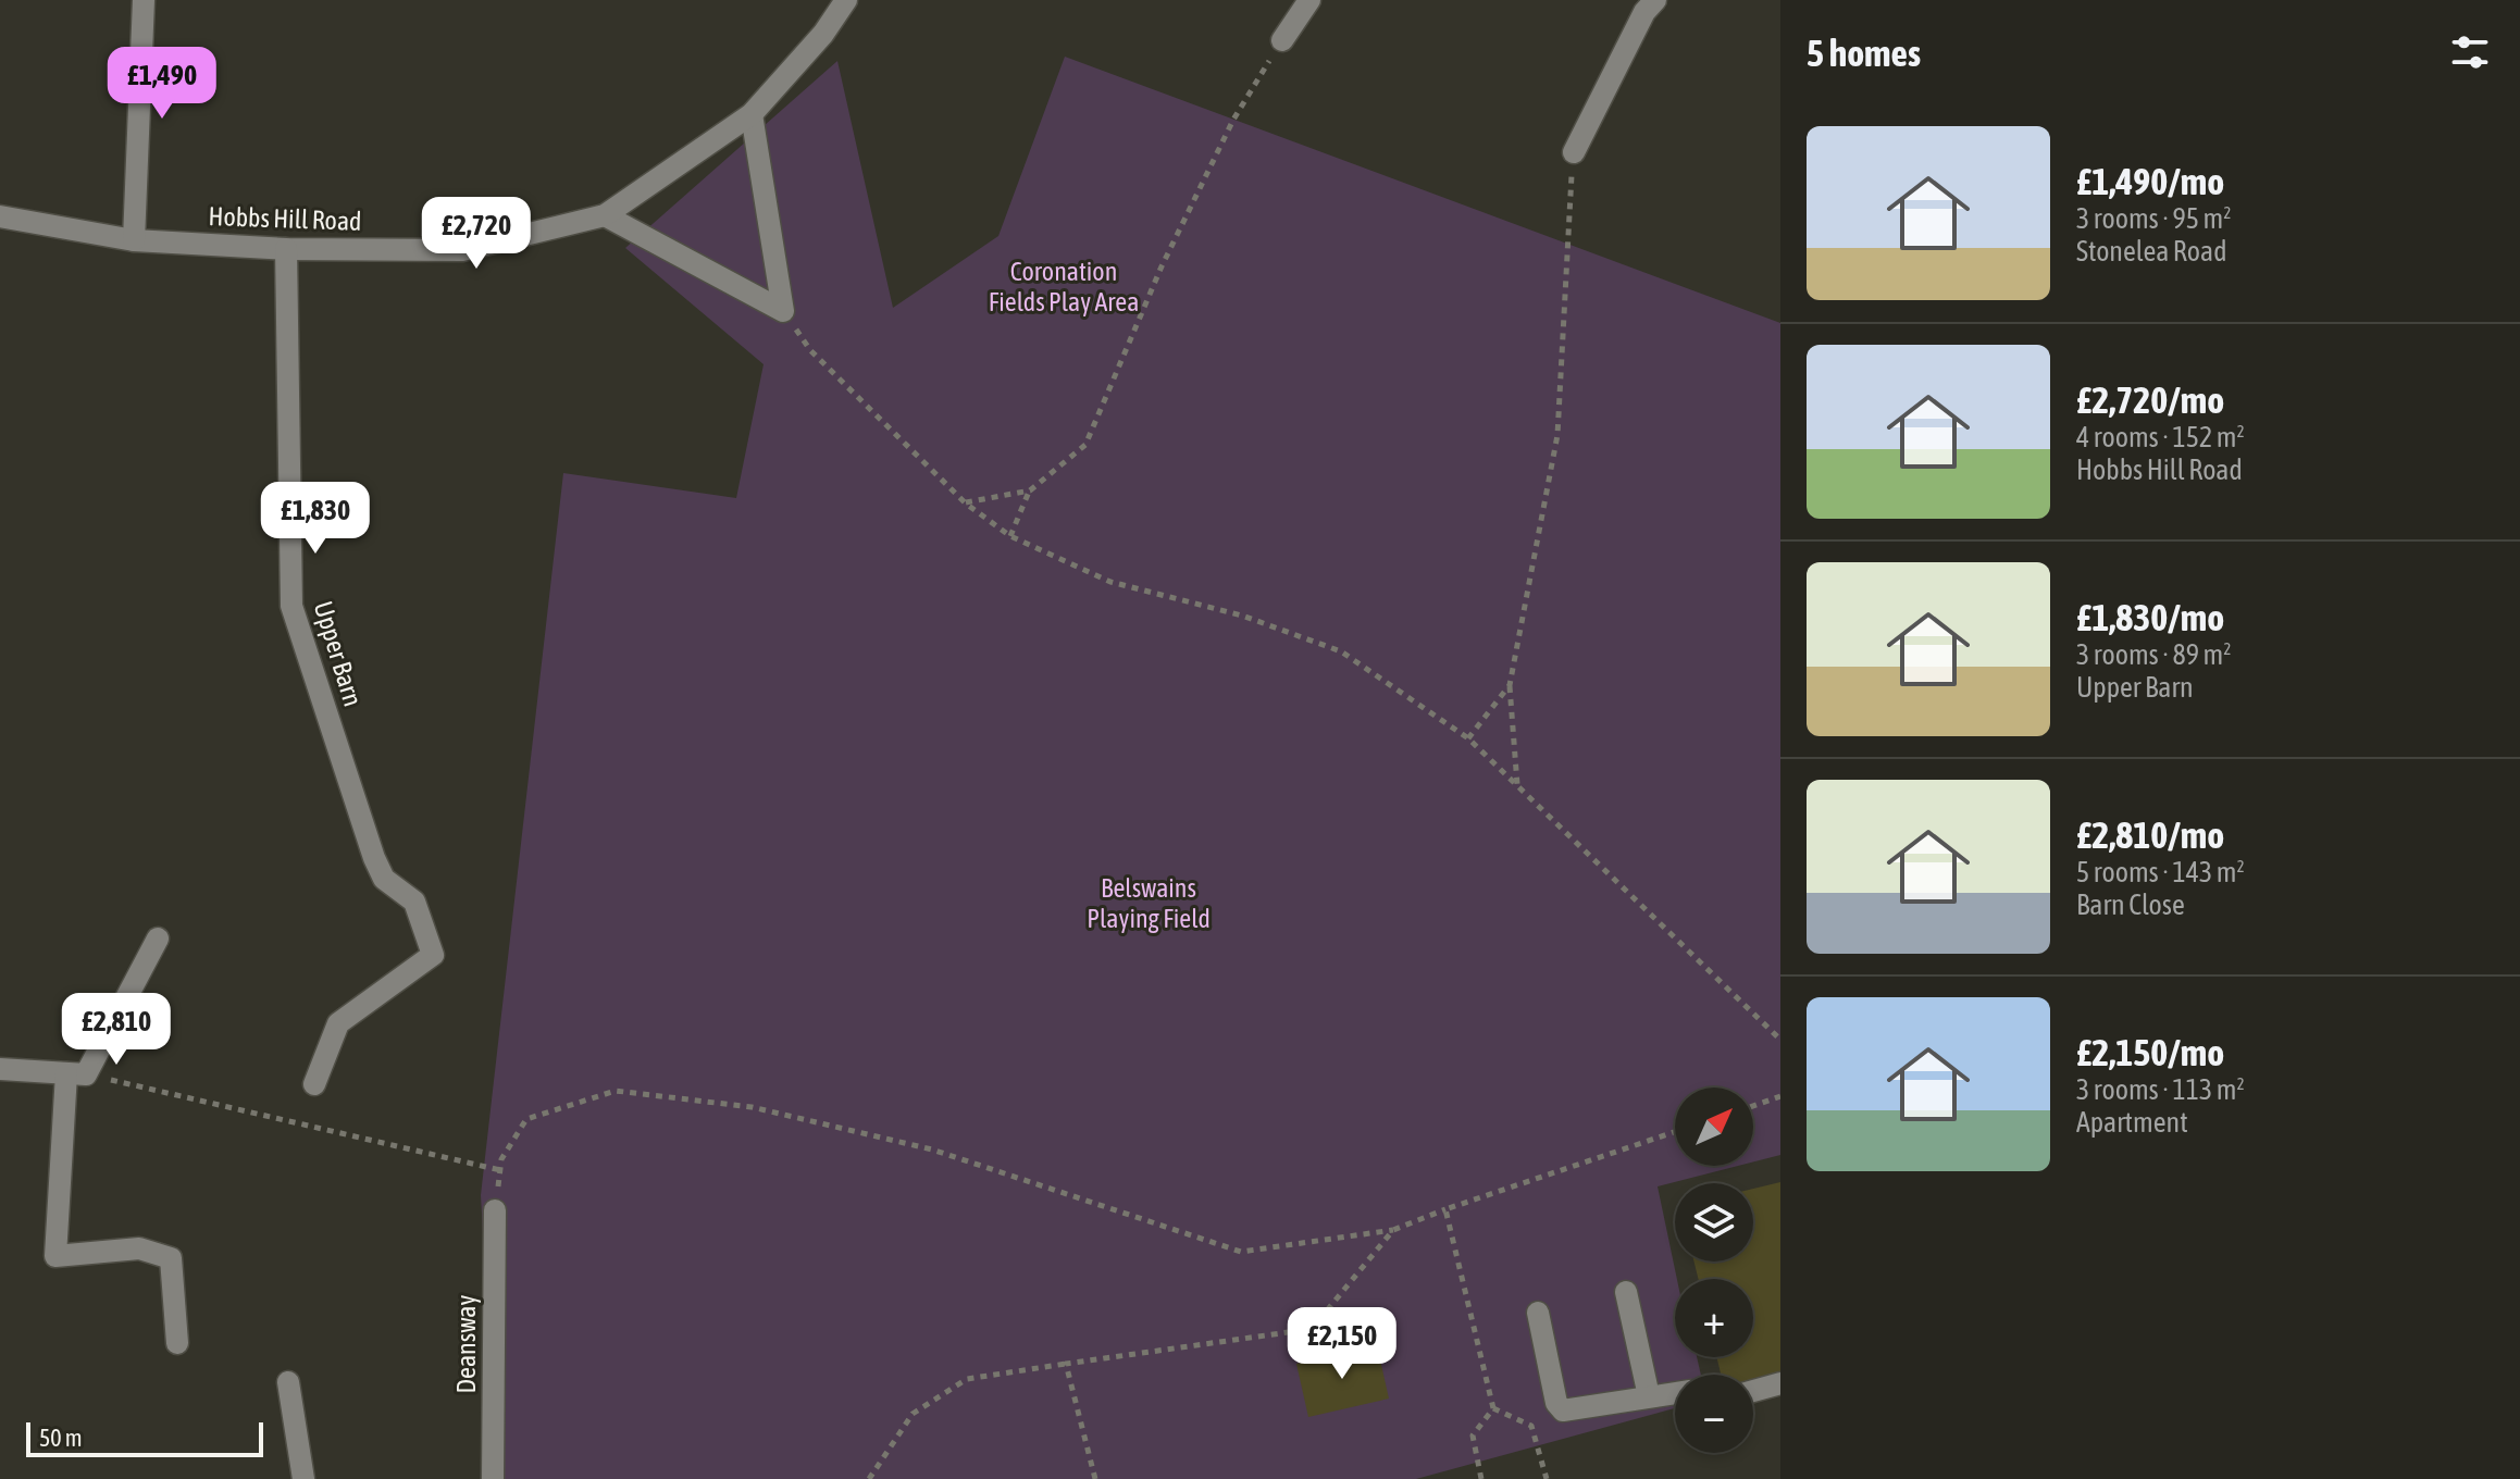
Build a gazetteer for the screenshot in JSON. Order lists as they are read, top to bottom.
{
  "streets": {
    "street": ["Hobbs Hill Road", "Upper Barn", "Deansway"]
  },
  "crossings": [
    ["Hobbs Hill Road", "Upper Barn"]
  ],
  "parks": ["Coronation Fields Play Area", "Belswains Playing Field"],
  "scale_bar": "50 m",
  "north": "top right",
  "page": {
    "heading": "5 homes",
    "price": [
      "£1,490",
      "£2,720",
      "£1,830",
      "£2,810",
      "£2,150"
    ],
    "list": [
      {
        "name": "£1,490/mo",
        "note": "3 rooms · 95 m² · Stonelea Road"
      },
      {
        "name": "£2,720/mo",
        "note": "4 rooms · 152 m² · Hobbs Hill Road"
      },
      {
        "name": "£1,830/mo",
        "note": "3 rooms · 89 m² · Upper Barn"
      },
      {
        "name": "£2,810/mo",
        "note": "5 rooms · 143 m² · Barn Close"
      },
      {
        "name": "£2,150/mo",
        "note": "3 rooms · 113 m² · Apartment"
      }
    ],
    "map_buttons": ["+", "−"],
    "scale": "50 m"
  }
}
